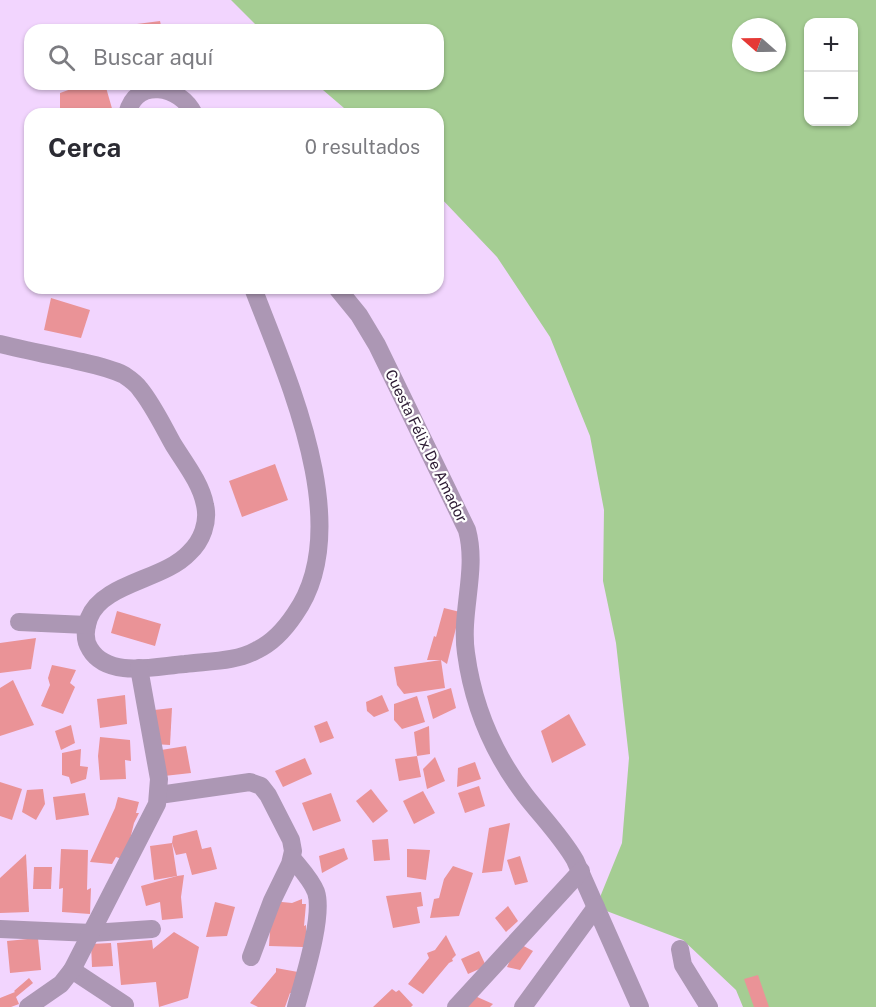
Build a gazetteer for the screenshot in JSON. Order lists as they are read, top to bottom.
{
  "streets": {
    "street": ["Cuesta Félix De Amador"]
  },
  "north": "left",
  "page": {
    "map_buttons": ["+", "−"],
    "search": "Buscar aquí",
    "heading": ["Cerca", "0 resultados"]
  }
}
